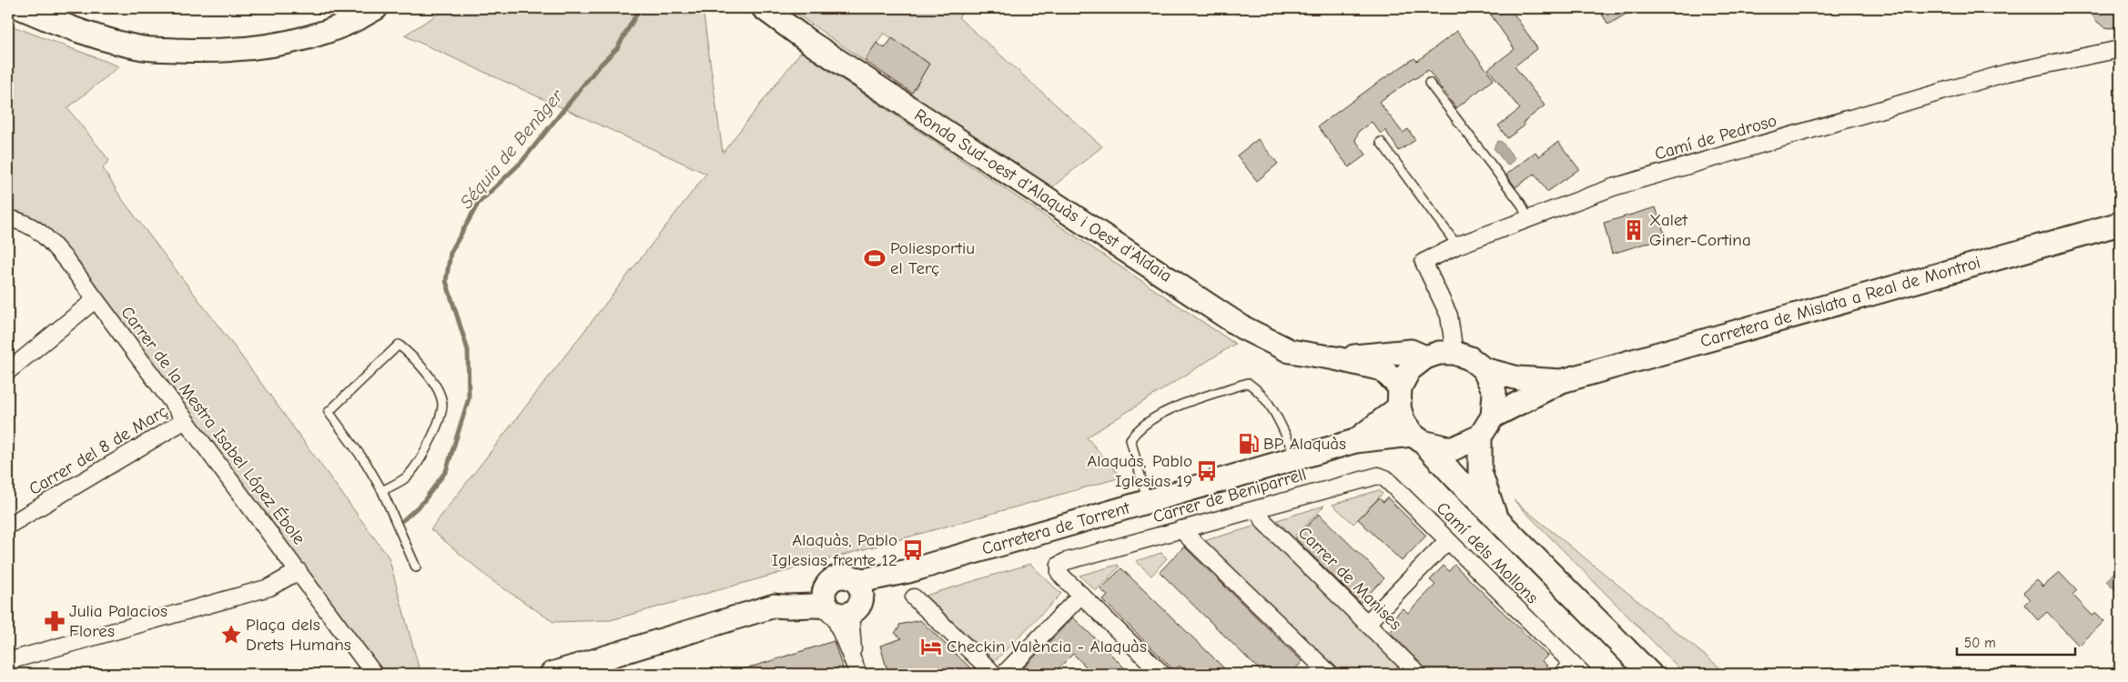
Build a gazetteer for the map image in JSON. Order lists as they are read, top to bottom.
{
  "streets": {
    "main road": ["Ronda Sud-oest d'Alaquàs i Oest d'Aldaia", "Carretera de Mislata a Real de Montroi", "Carretera de Torrent"],
    "street": [
      "Camí de Pedroso",
      "Carrer de la Mestra Isabel López Ébole",
      "Carrer del 8 de Març",
      "Carrer de Beniparrell",
      "Camí dels Mollons",
      "Carrer de Manises"
    ]
  },
  "crossings": [
    ["Camí de Pedroso", "Ronda Sud-oest d'Alaquàs i Oest d'Aldaia"],
    ["Camí de Pedroso", "Carretera de Torrent"],
    ["Ronda Sud-oest d'Alaquàs i Oest d'Aldaia", "Carretera de Torrent"],
    ["Carrer de la Mestra Isabel López Ébole", "Carrer del 8 de Març"],
    ["Carrer de Beniparrell", "Camí dels Mollons"],
    ["Carrer de Beniparrell", "Carrer de Manises"]
  ],
  "water": ["Séquia de Benàger"],
  "places": {
    "building": ["Xalet Giner-Cortina"],
    "sports": ["Poliesportiu el Terç"],
    "fuel station": ["BP Alaquàs"],
    "bus stop": ["Alaquàs, Pablo Iglesias 19", "Alaquàs, Pablo Iglesias frente 12"],
    "pharmacy": ["Julia Palacios Flores"],
    "place": ["Plaça dels Drets Humans"],
    "hotel": ["Checkin València - Alaquàs"]
  },
  "scale_bar": "50 m"
}
